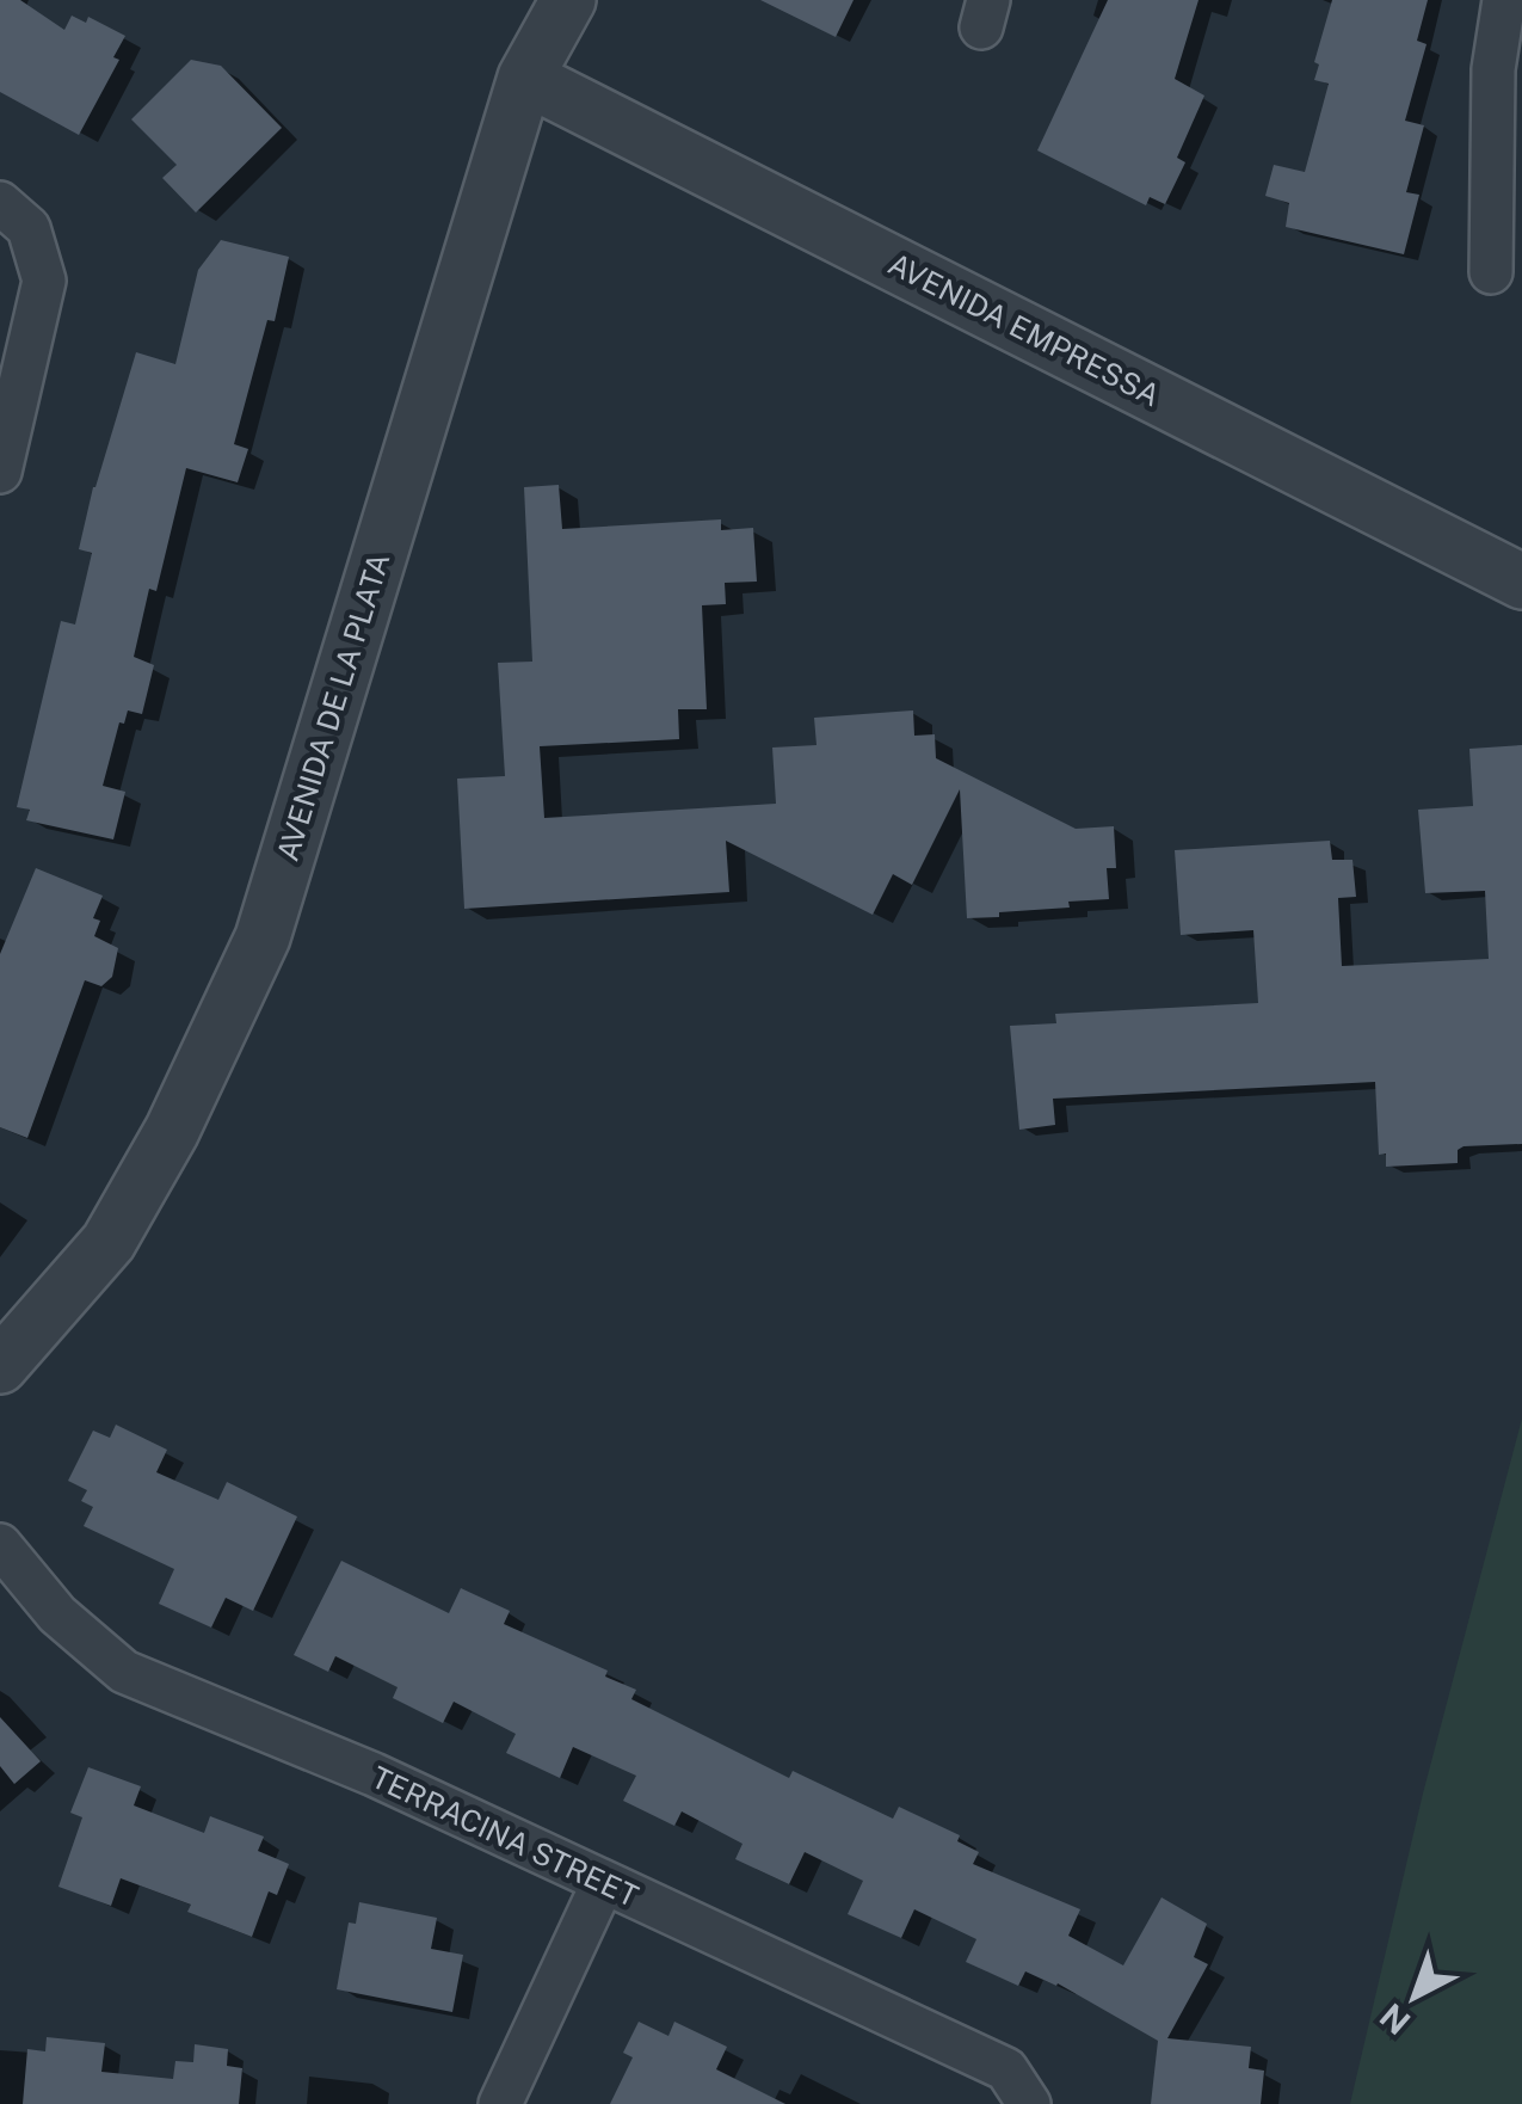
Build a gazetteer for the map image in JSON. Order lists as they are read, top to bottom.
{
  "streets": {
    "street": ["AVENIDA EMPRESSA", "AVENIDA DE LA PLATA", "TERRACINA STREET"]
  },
  "crossings": [
    ["AVENIDA EMPRESSA", "AVENIDA DE LA PLATA"]
  ],
  "north": "bottom left"
}
